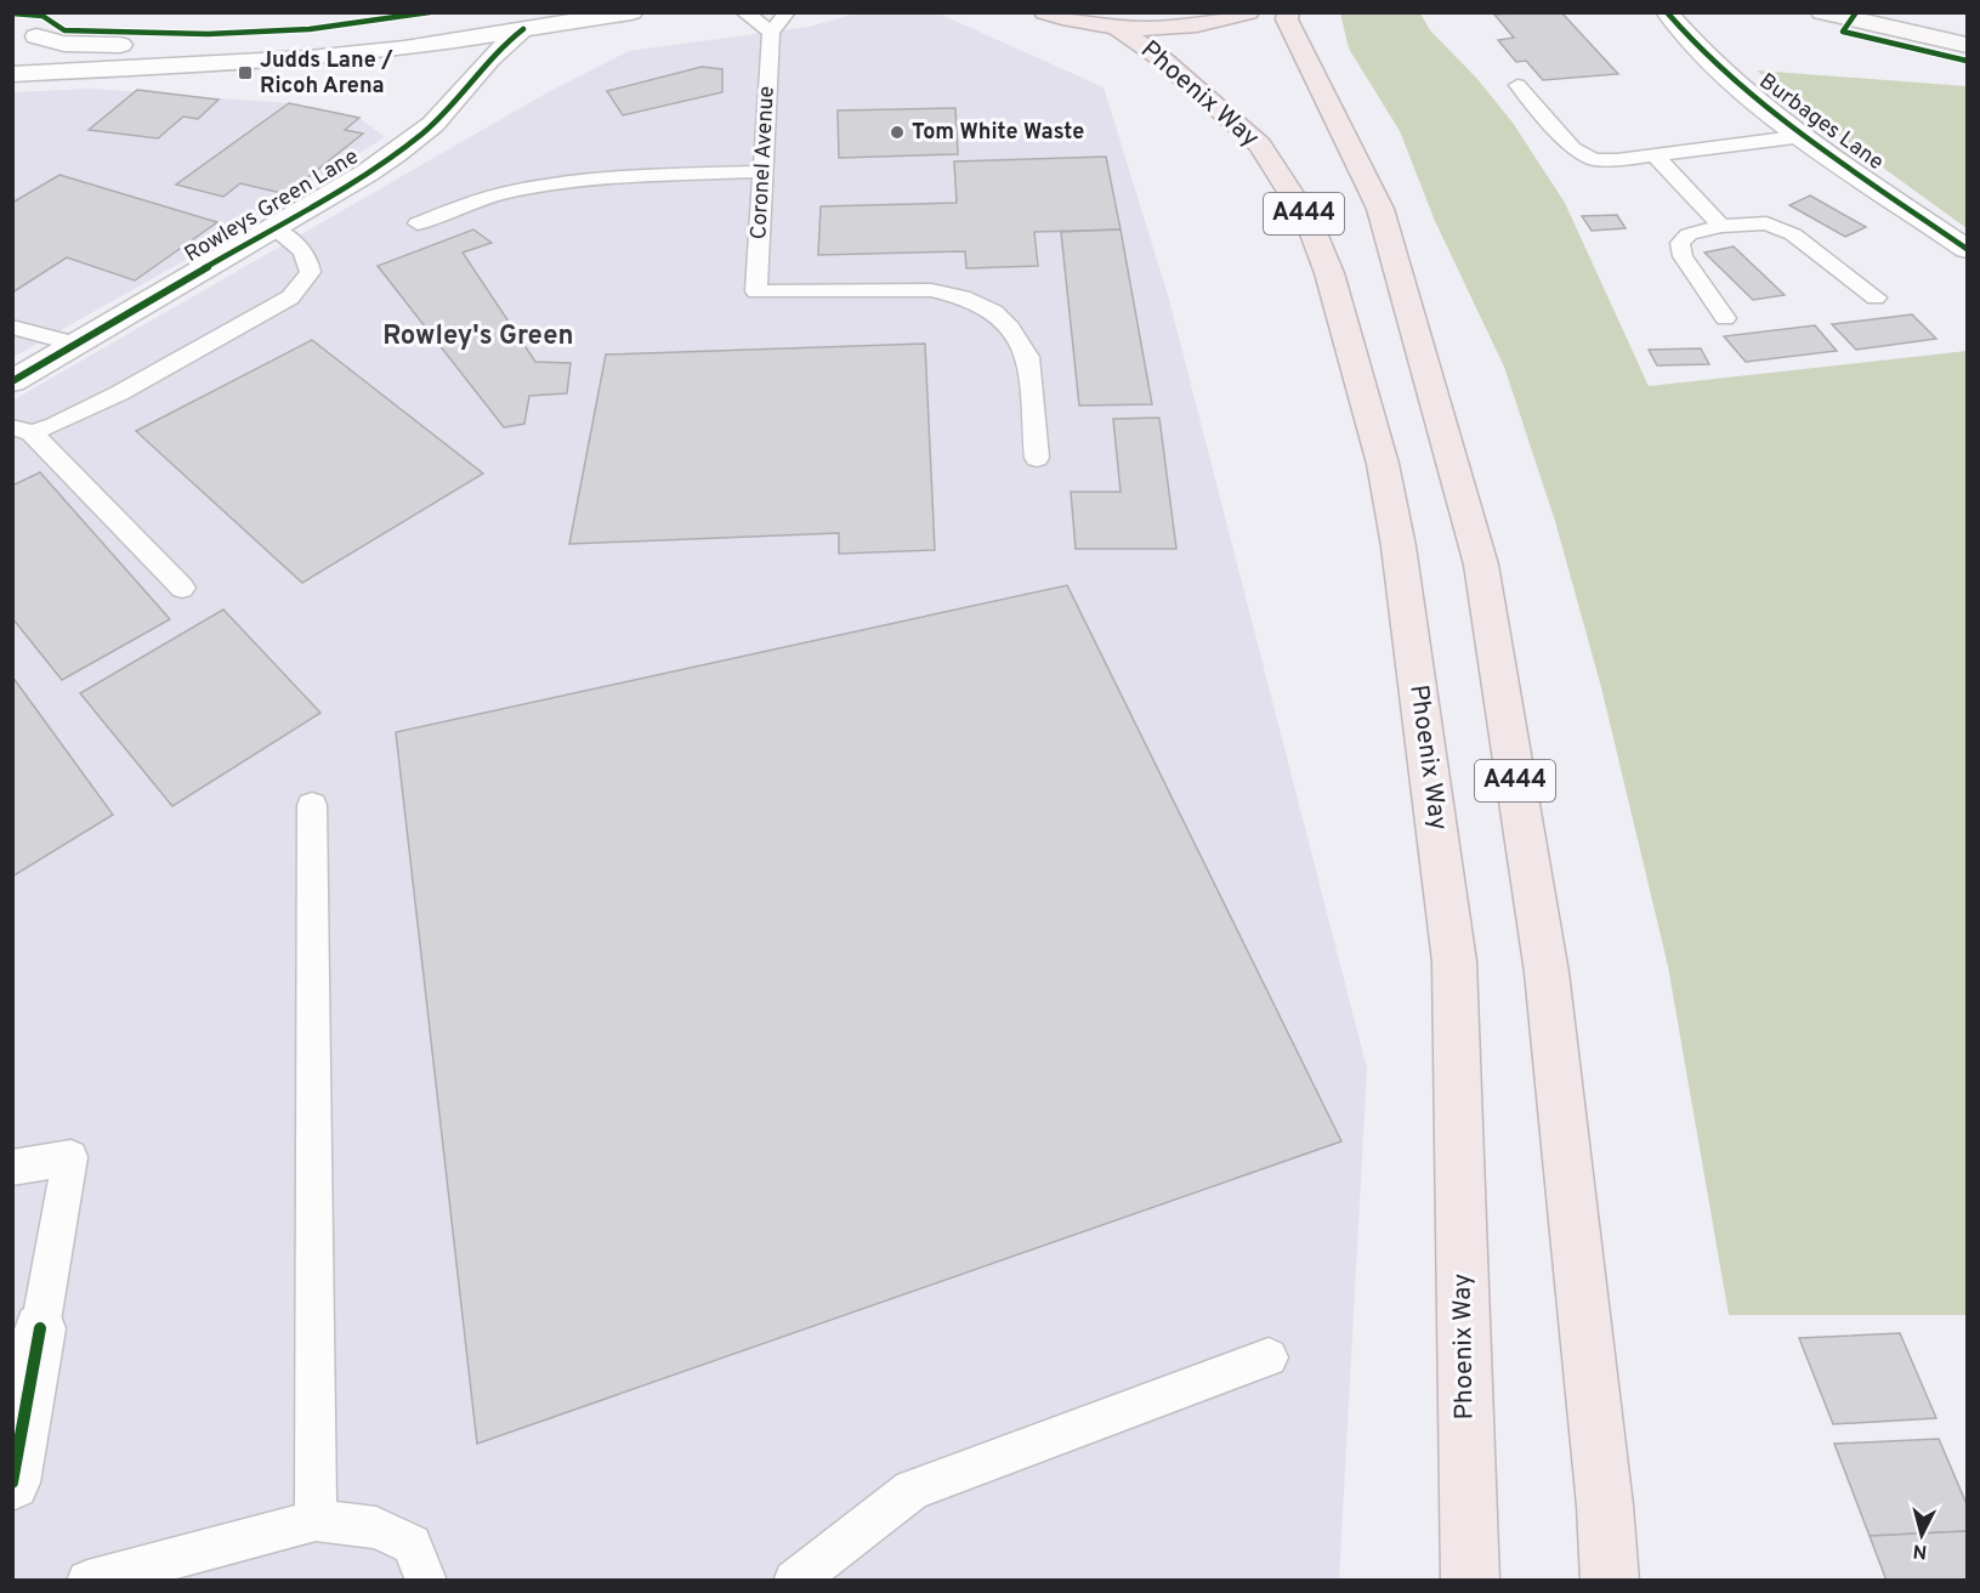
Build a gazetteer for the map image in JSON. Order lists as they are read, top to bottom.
{
  "streets": {
    "highway": ["Phoenix Way", "A444"],
    "street": ["Burbages Lane", "Rowleys Green Lane"],
    "lane": ["Coronel Avenue"]
  },
  "districts": ["Rowley's Green"],
  "places": {
    "transit": ["Judds Lane / Ricoh Arena"],
    "other": ["Tom White Waste"]
  },
  "north": "bottom"
}
